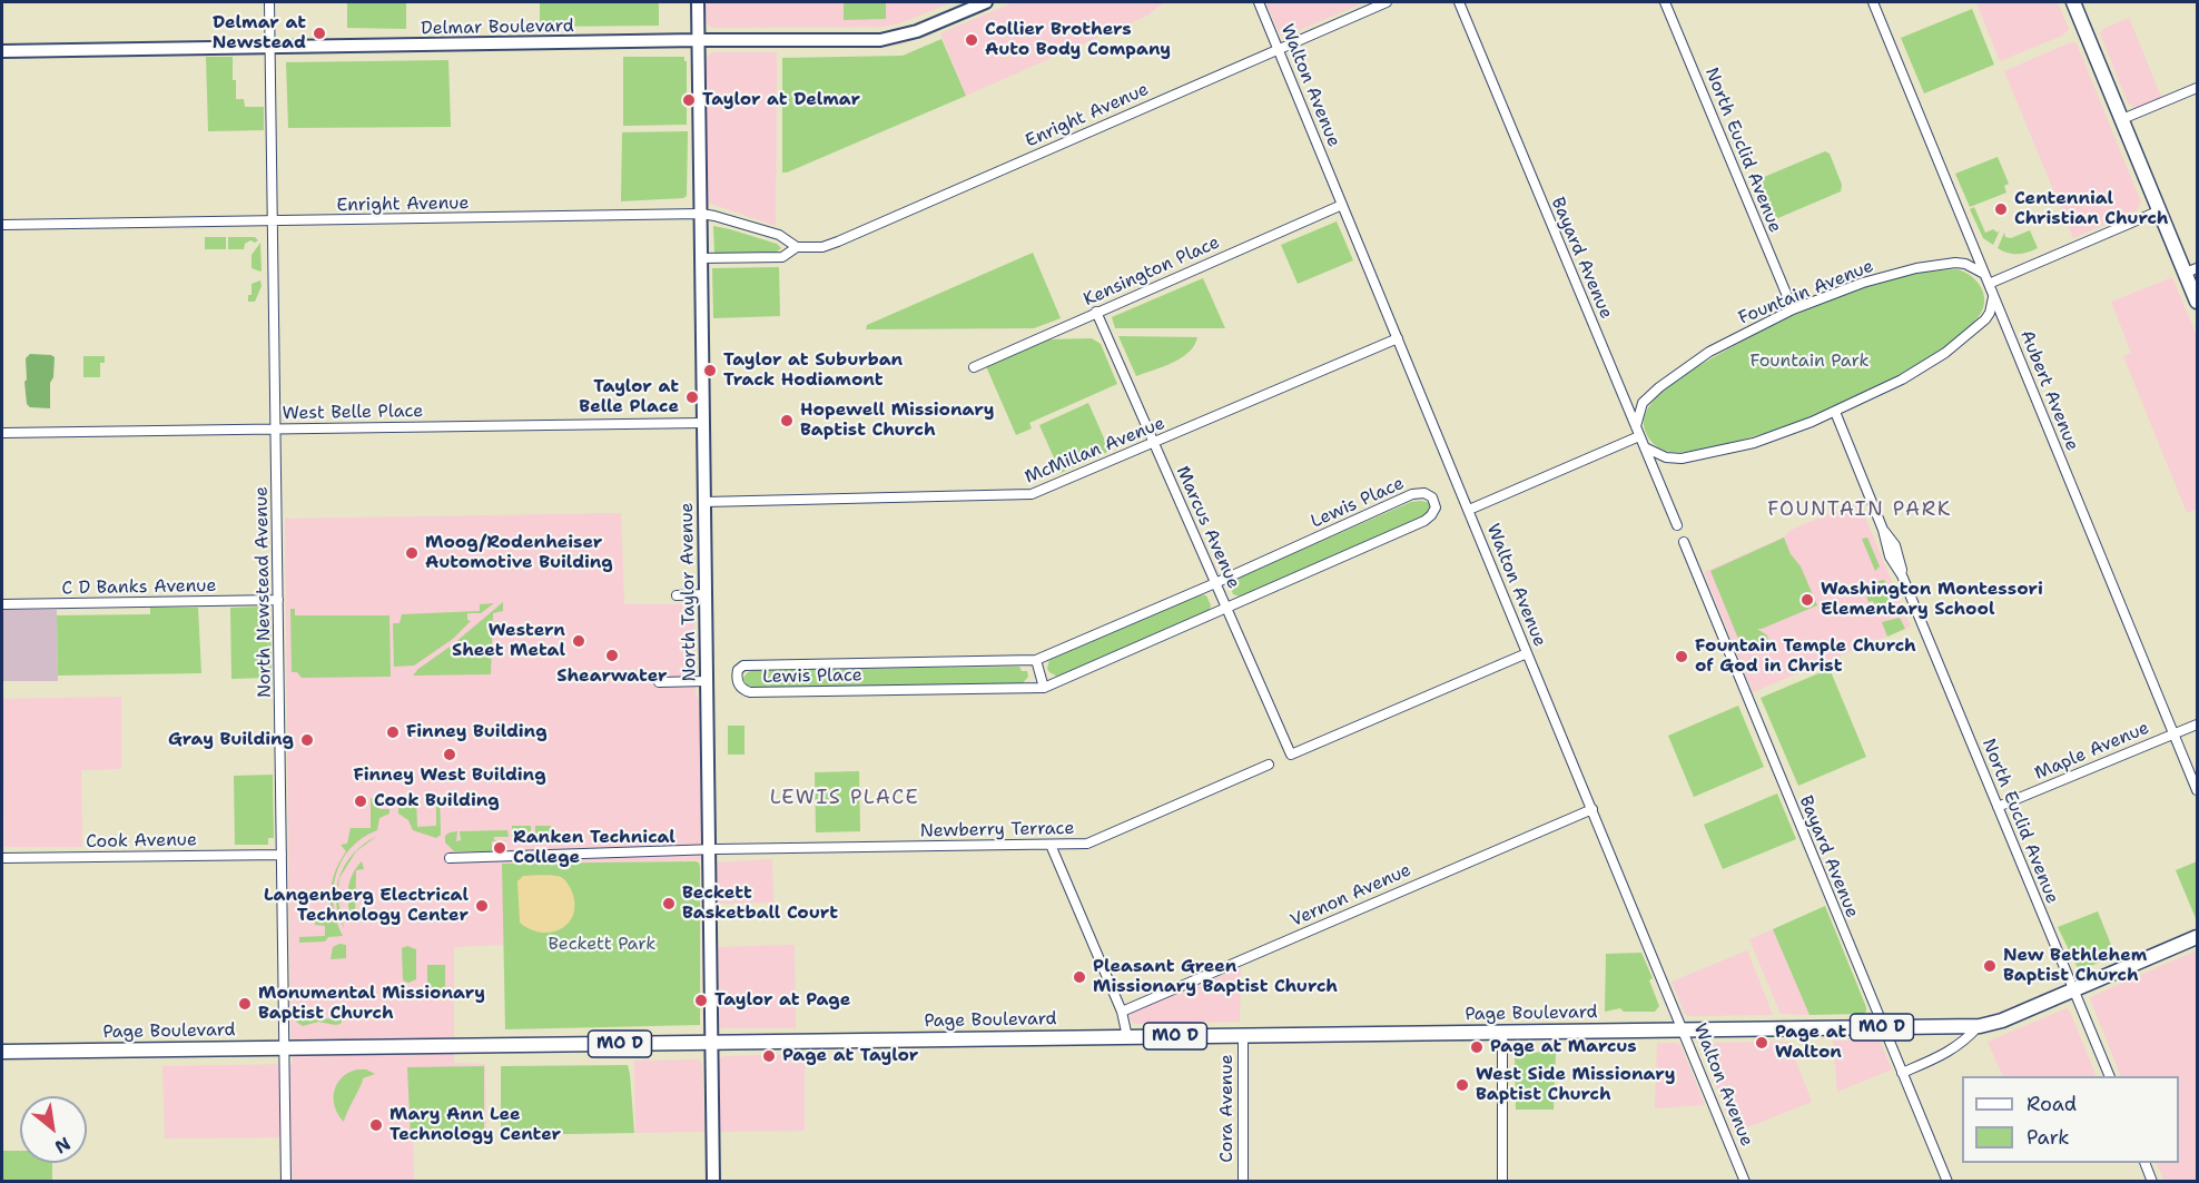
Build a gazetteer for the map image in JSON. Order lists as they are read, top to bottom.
{
  "streets": {
    "main road": ["Page Boulevard", "MO D"],
    "street": [
      "Delmar Boulevard",
      "Walton Avenue",
      "Enright Avenue",
      "North Euclid Avenue",
      "Bayard Avenue",
      "Kensington Place",
      "Fountain Avenue",
      "Aubert Avenue",
      "West Belle Place",
      "McMillan Avenue",
      "Lewis Place",
      "Marcus Avenue",
      "C D Banks Avenue",
      "North Newstead Avenue",
      "North Taylor Avenue",
      "Maple Avenue",
      "Newberry Terrace",
      "Cook Avenue",
      "Vernon Avenue",
      "Cora Avenue"
    ]
  },
  "crossings": [
    ["Delmar Boulevard", "North Newstead Avenue"],
    ["Delmar Boulevard", "North Taylor Avenue"],
    ["Walton Avenue", "Enright Avenue"],
    ["Walton Avenue", "Kensington Place"],
    ["Walton Avenue", "McMillan Avenue"],
    ["Walton Avenue", "Marcus Avenue"],
    ["Walton Avenue", "Vernon Avenue"],
    ["Walton Avenue", "Page Boulevard"],
    ["Enright Avenue", "North Newstead Avenue"],
    ["Enright Avenue", "North Taylor Avenue"],
    ["North Euclid Avenue", "Fountain Avenue"],
    ["North Euclid Avenue", "Maple Avenue"],
    ["North Euclid Avenue", "Page Boulevard"],
    ["Bayard Avenue", "Fountain Avenue"],
    ["Bayard Avenue", "Page Boulevard"],
    ["Kensington Place", "Marcus Avenue"],
    ["Fountain Avenue", "Aubert Avenue"],
    ["Aubert Avenue", "Maple Avenue"],
    ["West Belle Place", "North Newstead Avenue"],
    ["West Belle Place", "North Taylor Avenue"],
    ["McMillan Avenue", "Marcus Avenue"],
    ["McMillan Avenue", "North Taylor Avenue"],
    ["Lewis Place", "Marcus Avenue"],
    ["C D Banks Avenue", "North Newstead Avenue"],
    ["North Newstead Avenue", "Cook Avenue"],
    ["North Newstead Avenue", "Page Boulevard"],
    ["North Taylor Avenue", "Newberry Terrace"],
    ["North Taylor Avenue", "Page Boulevard"],
    ["Page Boulevard", "Cora Avenue"]
  ],
  "districts": ["FOUNTAIN PARK", "LEWIS PLACE"],
  "parks": ["Fountain Park", "Beckett Park"],
  "places": [
    "Delmar at Newstead",
    "Collier Brothers Auto Body Company",
    "Taylor at Delmar",
    "Centennial Christian Church",
    "Taylor at Suburban Track Hodiamont",
    "Taylor at Belle Place",
    "Hopewell Missionary Baptist Church",
    "Moog/Rodenheiser Automotive Building",
    "Washington Montessori Elementary School",
    "Western Sheet Metal",
    "Shearwater",
    "Fountain Temple Church of God in Christ",
    "Finney Building",
    "Gray Building",
    "Finney West Building",
    "Cook Building",
    "Ranken Technical College",
    "Beckett Basketball Court",
    "Langenberg Electrical Technology Center",
    "New Bethlehem Baptist Church",
    "Pleasant Green Missionary Baptist Church",
    "Taylor at Page",
    "Monumental Missionary Baptist Church",
    "Page at Walton",
    "Page at Marcus",
    "Page at Taylor",
    "West Side Missionary Baptist Church",
    "Mary Ann Lee Technology Center"
  ],
  "legend": ["Road", "Park"],
  "north": "bottom right"
}
